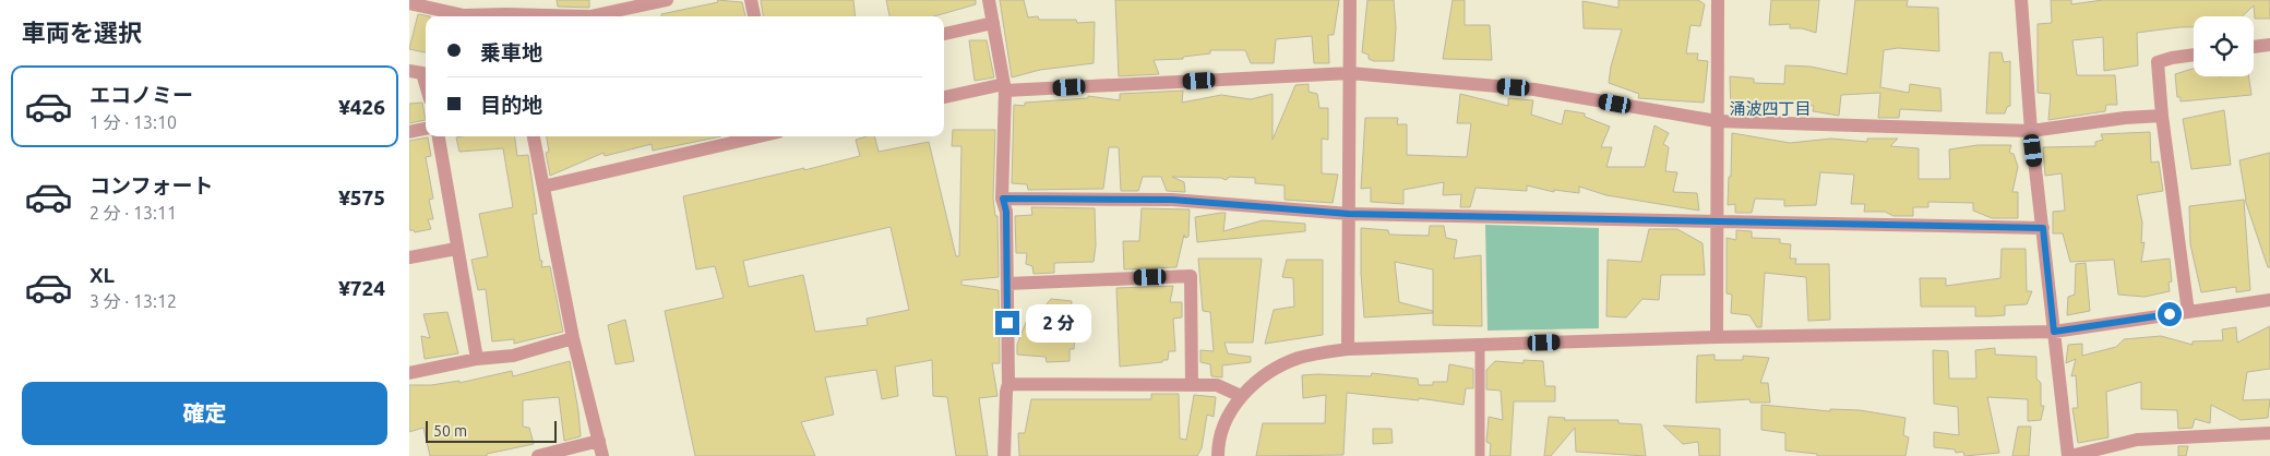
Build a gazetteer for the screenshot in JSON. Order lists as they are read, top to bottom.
{
  "districts": ["涌波四丁目"],
  "scale_bar": "50 m",
  "page": {
    "heading": "車両を選択",
    "banner": ["乗車地", "目的地"],
    "list": [
      {
        "name": "エコノミー",
        "note": "1 分 · 13:10",
        "value": "¥426"
      },
      {
        "name": "コンフォート",
        "note": "2 分 · 13:11",
        "value": "¥575"
      },
      {
        "name": "XL",
        "note": "3 分 · 13:12",
        "value": "¥724"
      }
    ],
    "bubble": "2 分",
    "buttons": "確定",
    "scale": "50 m"
  }
}
